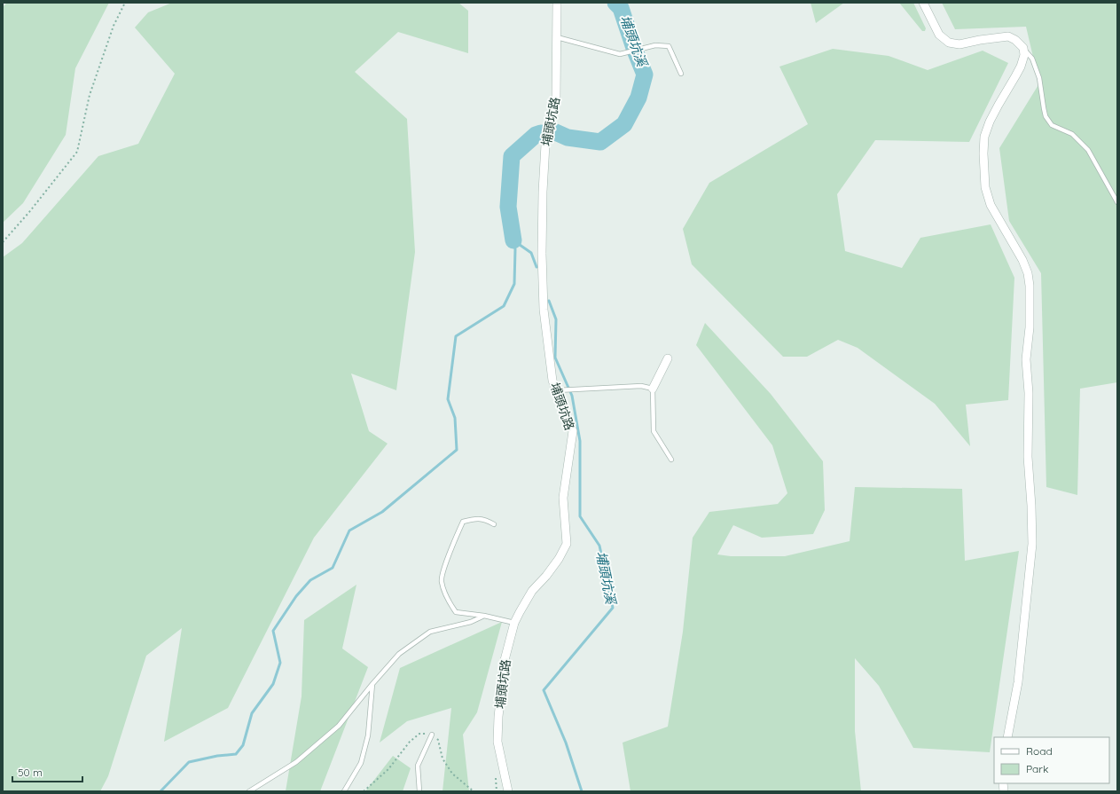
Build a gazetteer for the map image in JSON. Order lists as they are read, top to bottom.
{
  "streets": {
    "street": ["埔頭坑路"]
  },
  "water": ["埔頭坑溪"],
  "legend": ["Road", "Park"],
  "scale_bar": "50 m"
}
